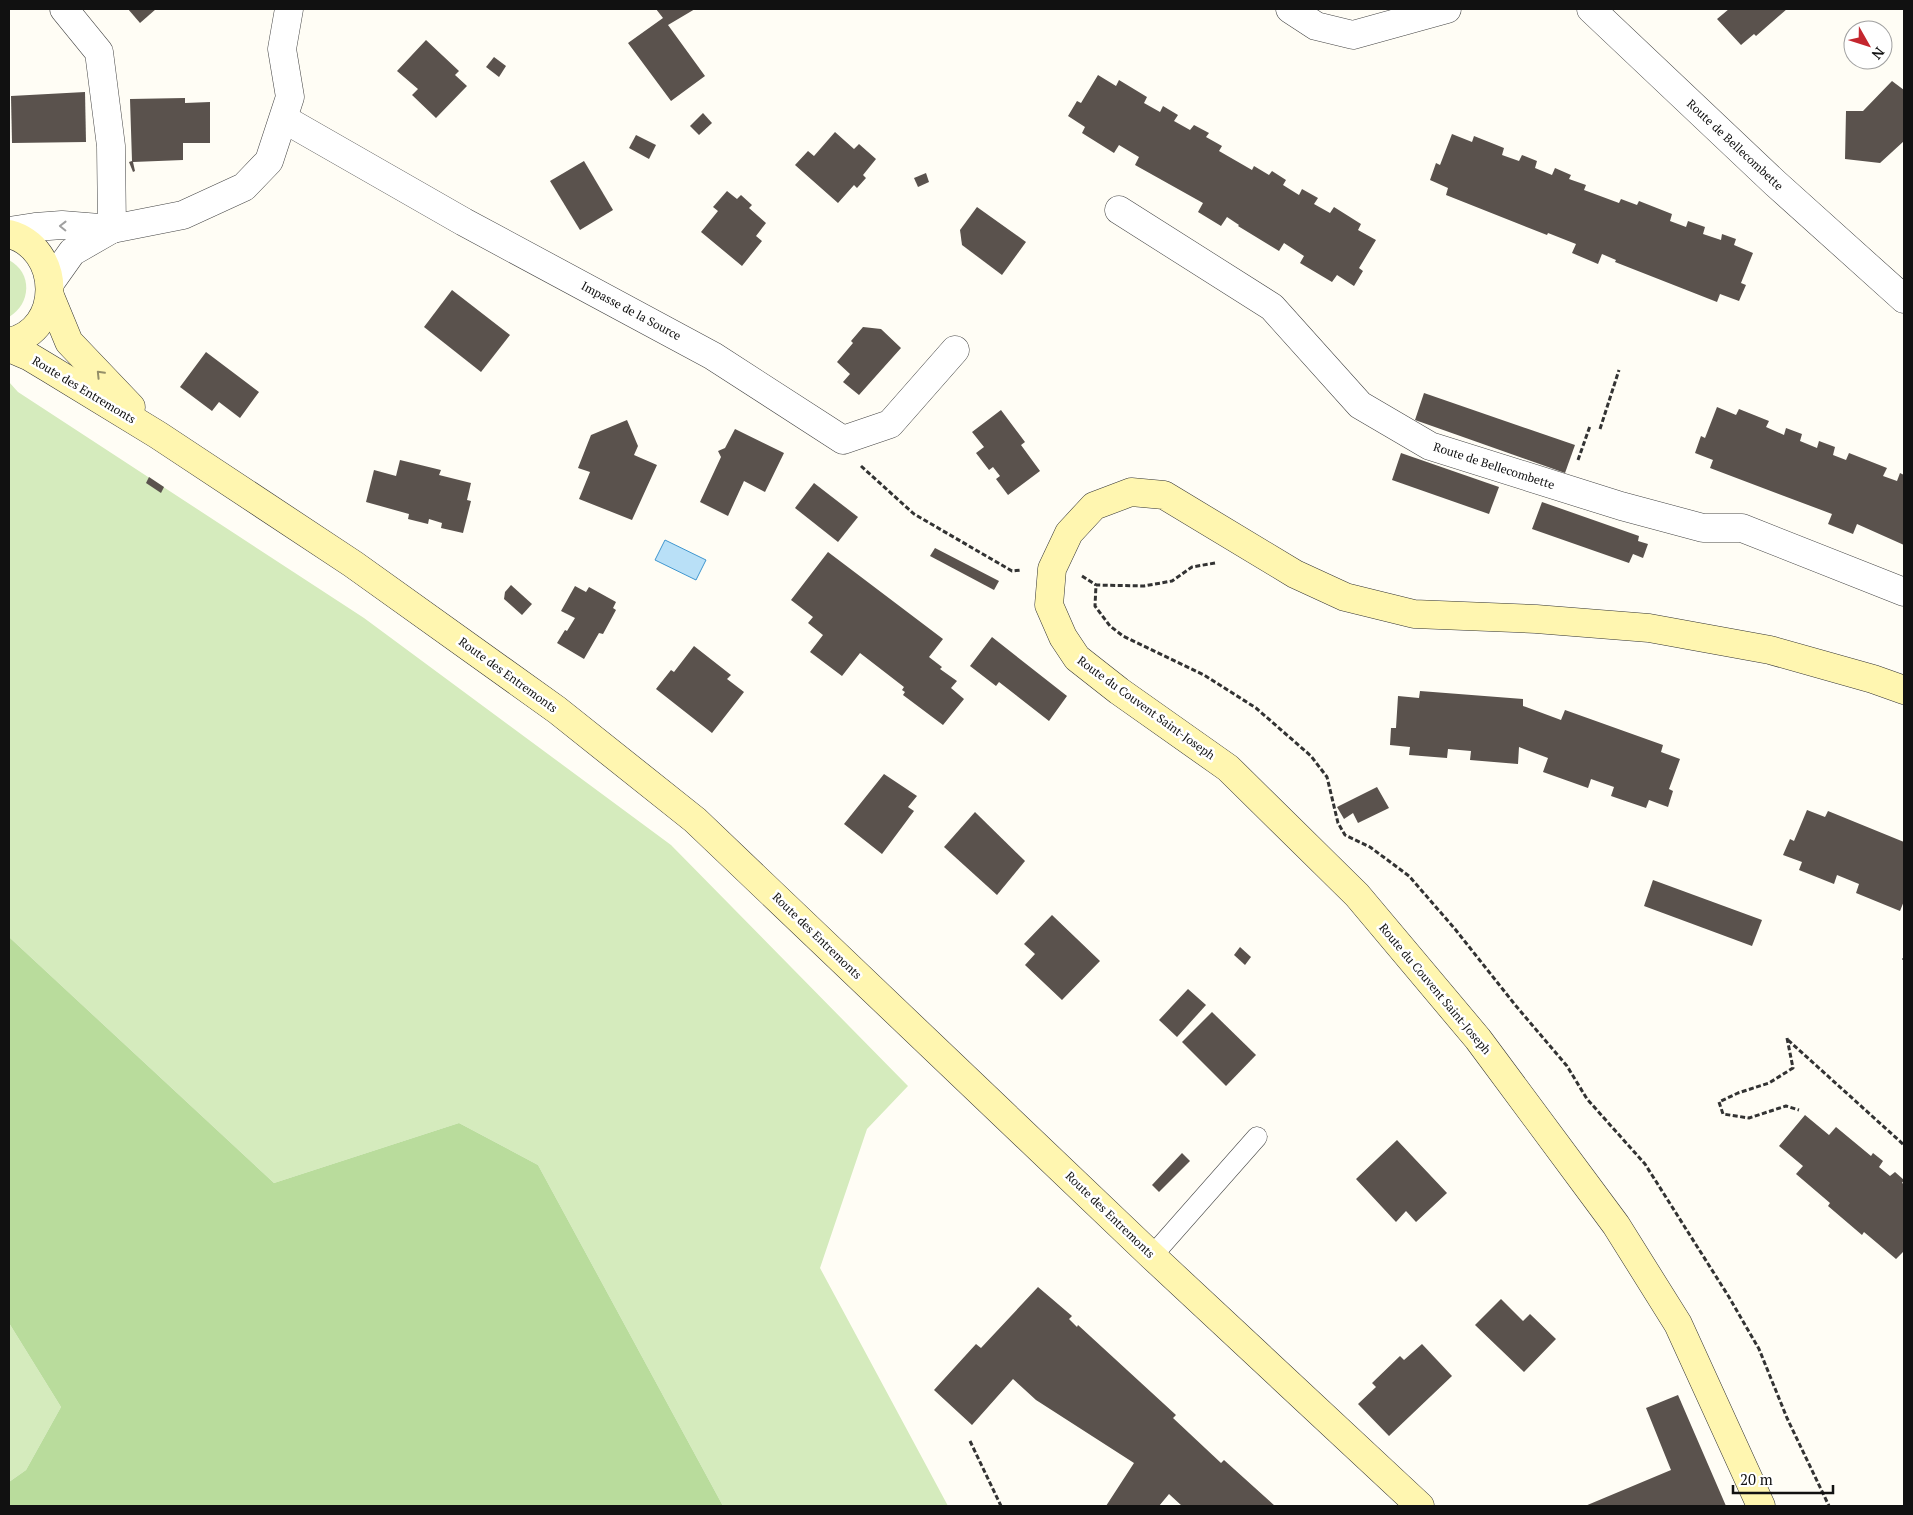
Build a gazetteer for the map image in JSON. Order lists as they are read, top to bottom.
{
  "streets": {
    "main road": ["Route des Entremonts", "Route du Couvent Saint-Joseph"],
    "street": ["Route de Bellecombette", "Impasse de la Source"]
  },
  "scale_bar": "20 m",
  "north": "bottom right"
}
